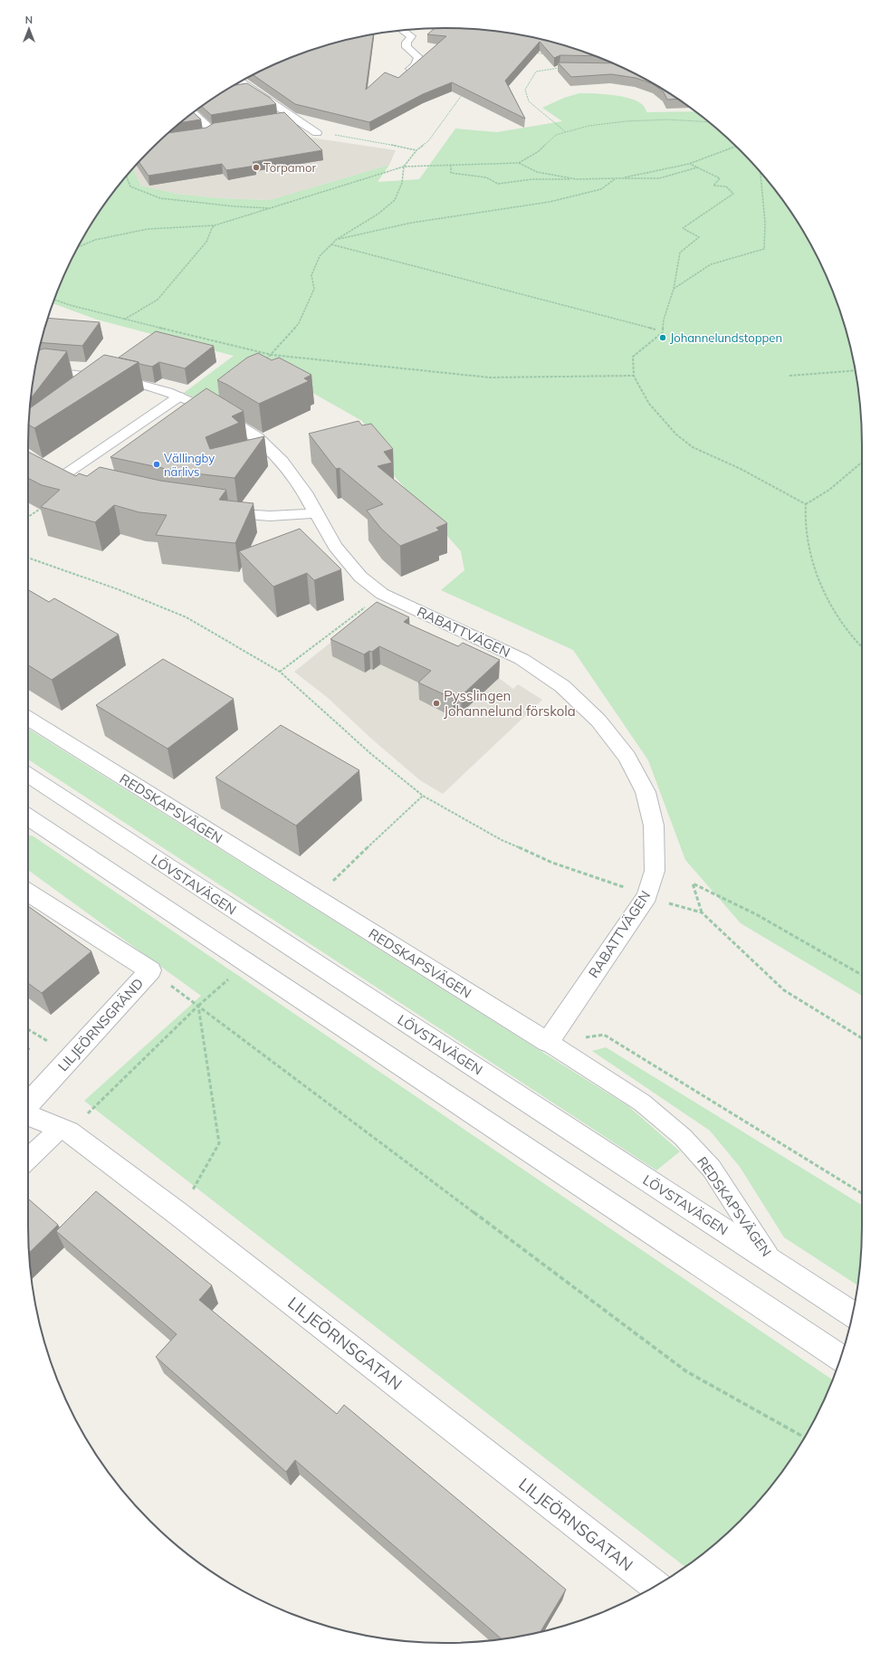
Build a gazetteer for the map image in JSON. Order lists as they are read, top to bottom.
{
  "streets": {
    "street": [
      "RABATTVÄGEN",
      "REDSKAPSVÄGEN",
      "LÖVSTAVÄGEN",
      "LILJEÖRNSGRÄND",
      "LILJEÖRNSGATAN"
    ]
  },
  "crossings": [
    ["RABATTVÄGEN", "REDSKAPSVÄGEN"],
    ["REDSKAPSVÄGEN", "LÖVSTAVÄGEN"]
  ],
  "places": [
    "Torpamor",
    "Johannelundstoppen",
    "Vällingby närlivs",
    "Pysslingen Johannelund förskola"
  ],
  "north": "top"
}
